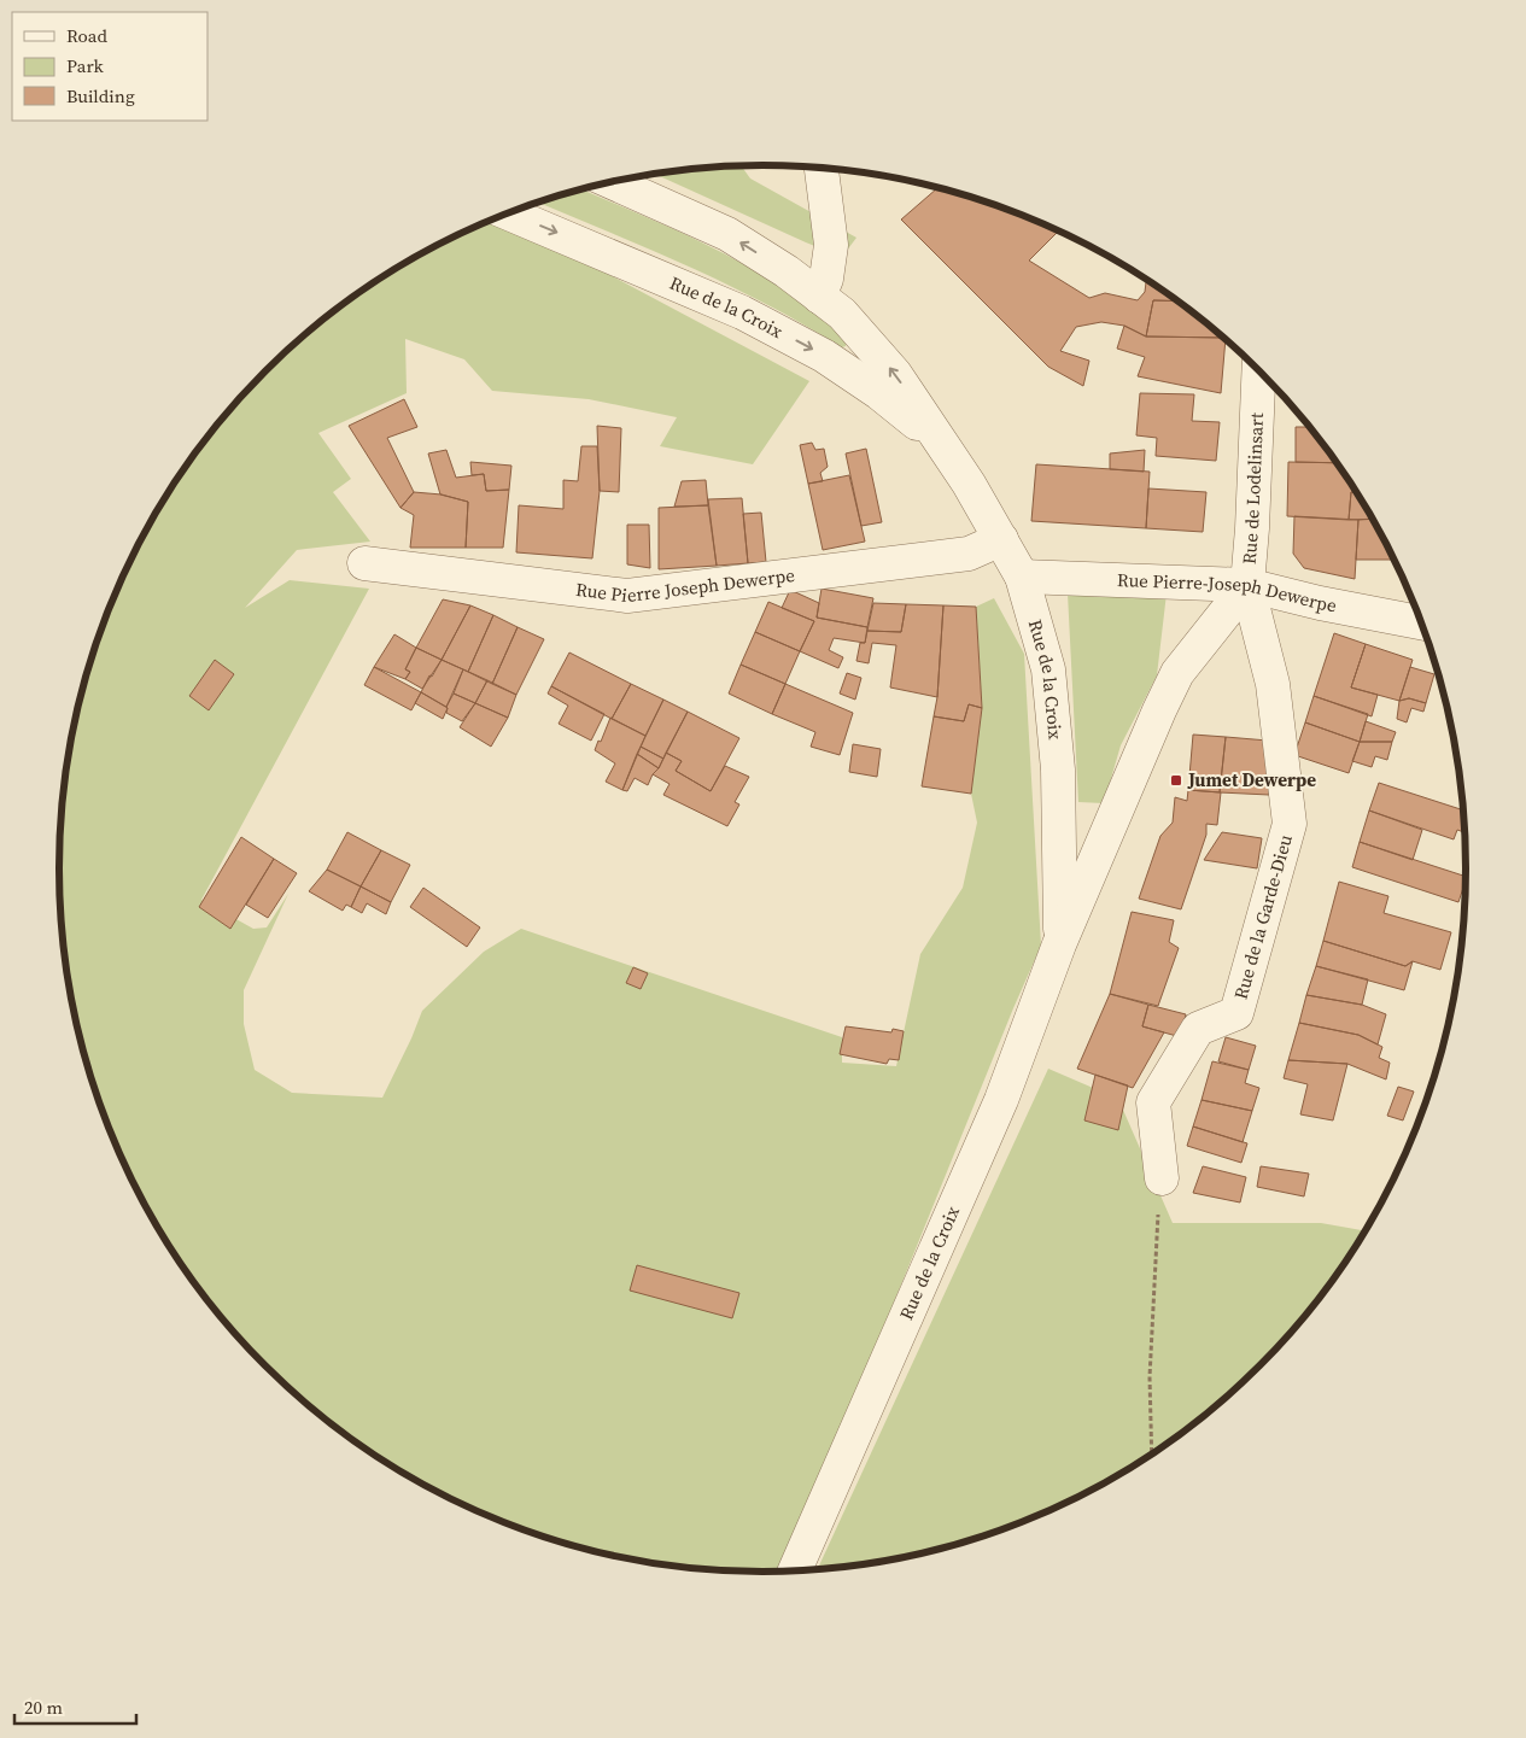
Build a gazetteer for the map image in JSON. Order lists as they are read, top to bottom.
{
  "streets": {
    "street": [
      "Rue de la Croix",
      "Rue de Lodelinsart",
      "Rue Pierre Joseph Dewerpe",
      "Rue Pierre-Joseph Dewerpe",
      "Rue de la Garde-Dieu"
    ]
  },
  "crossings": [
    ["Rue de la Croix", "Rue de Lodelinsart"],
    ["Rue de la Croix", "Rue Pierre Joseph Dewerpe"],
    ["Rue de la Croix", "Rue Pierre-Joseph Dewerpe"],
    ["Rue de la Croix", "Rue de la Garde-Dieu"],
    ["Rue de Lodelinsart", "Rue Pierre-Joseph Dewerpe"],
    ["Rue de Lodelinsart", "Rue de la Garde-Dieu"],
    ["Rue Pierre-Joseph Dewerpe", "Rue de la Garde-Dieu"]
  ],
  "places": {
    "transit": ["Jumet Dewerpe"]
  },
  "legend": ["Road", "Park", "Building"],
  "scale_bar": "20 m"
}
